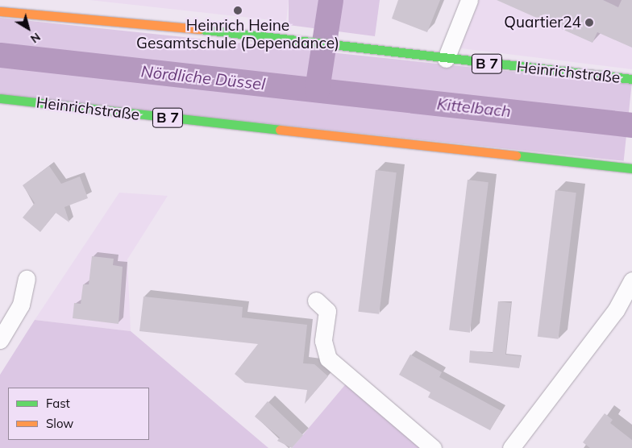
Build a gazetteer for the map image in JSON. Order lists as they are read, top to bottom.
{
  "streets": {
    "main road": ["B 7", "Heinrichstraße"]
  },
  "crossings": [
    ["B 7", "Heinrichstraße"]
  ],
  "water": ["Nördliche Düssel", "Kittelbach"],
  "places": ["Heinrich Heine Gesamtschule (Dependance)", "Quartier24"],
  "legend": ["Fast", "Slow"],
  "north": "bottom right"
}
